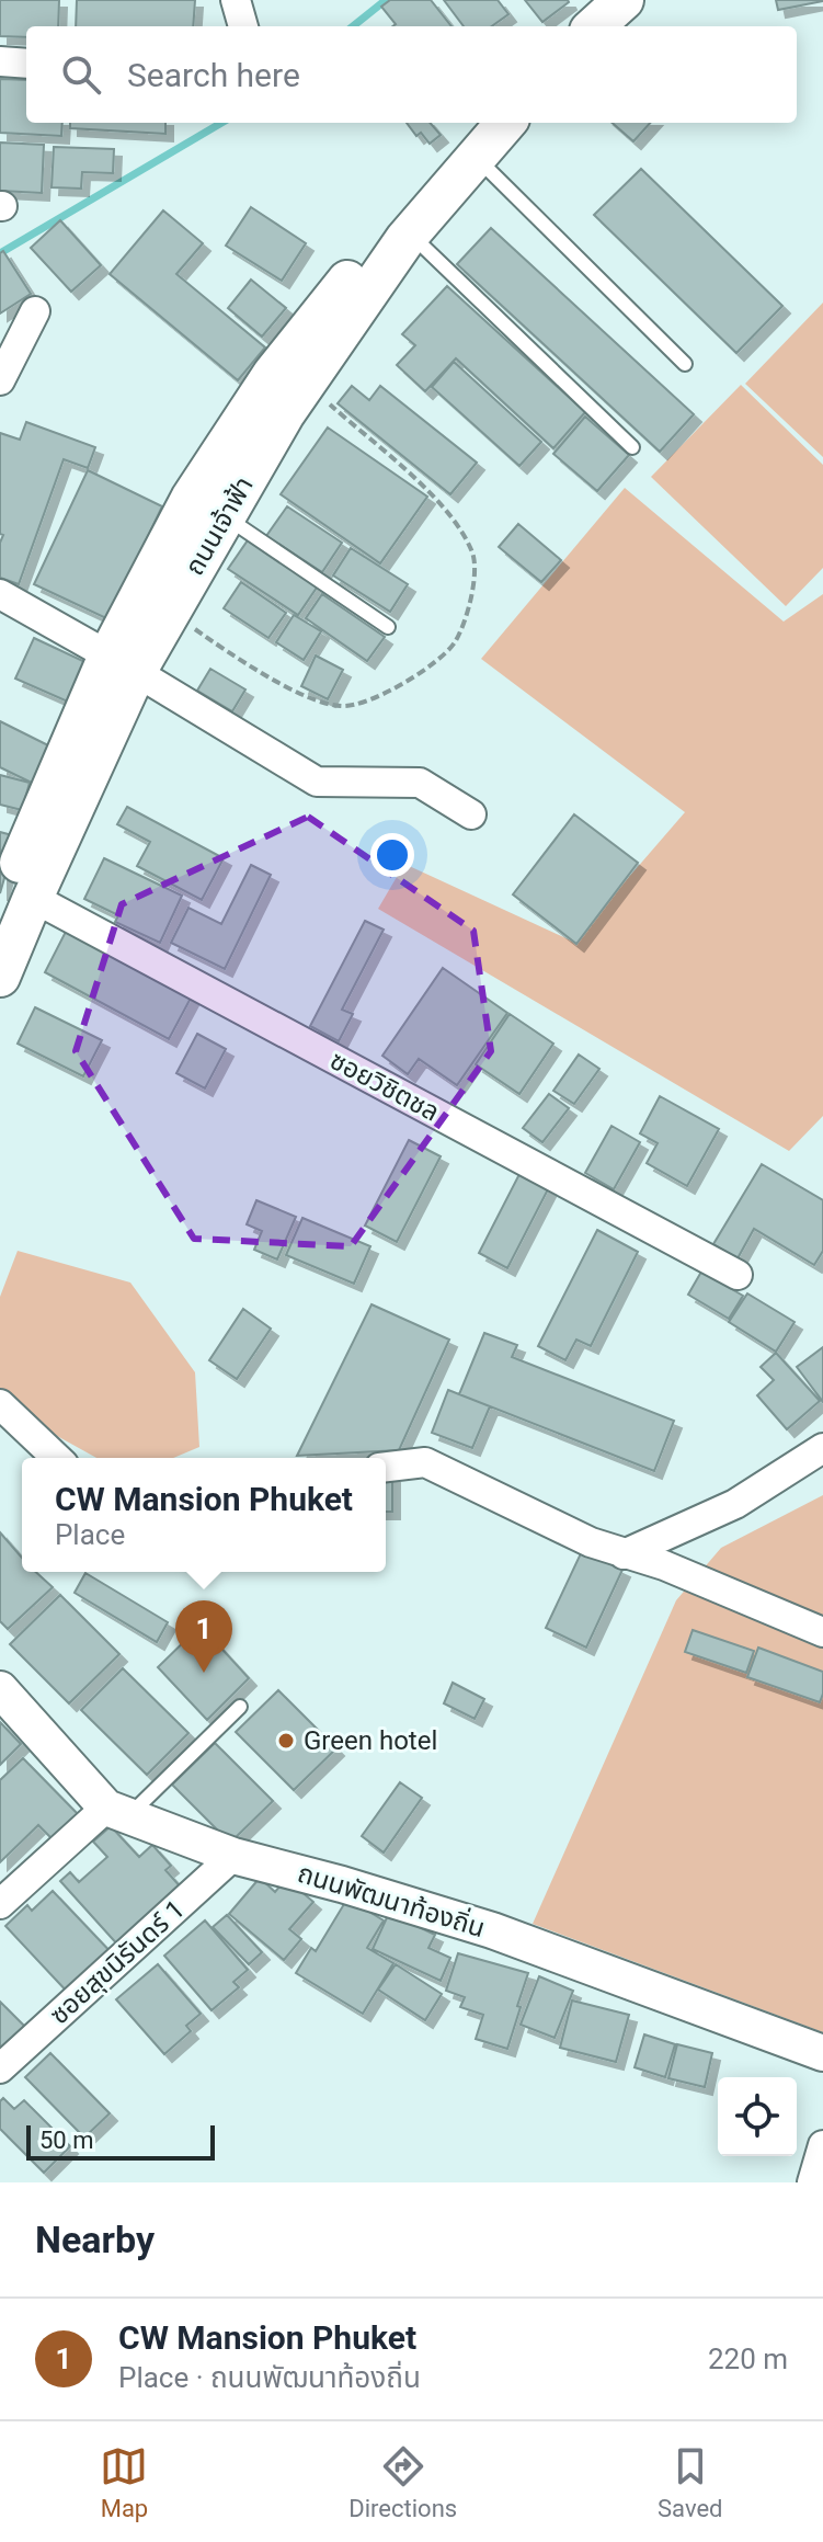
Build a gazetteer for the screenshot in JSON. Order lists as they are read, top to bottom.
{
  "streets": {
    "main road": ["ถนนเจ้าฟ้า"],
    "street": ["ซอยวิชิตชล", "ถนนพัฒนาท้องถิ่น", "ซอยสุขนิรันดร์ 1"]
  },
  "crossings": [
    ["ถนนเจ้าฟ้า", "ซอยวิชิตชล"],
    ["ถนนพัฒนาท้องถิ่น", "ซอยสุขนิรันดร์ 1"]
  ],
  "places": ["Green hotel"],
  "scale_bar": "50 m",
  "page": {
    "search": "Search here",
    "popup": ["CW Mansion Phuket", "Place"],
    "pins": "1",
    "scale": "50 m",
    "heading": "Nearby",
    "list": [
      {
        "mark": "1",
        "name": "CW Mansion Phuket",
        "note": "Place · ถนนพัฒนาท้องถิ่น",
        "value": "220 m"
      }
    ],
    "nav": ["Map", "Directions", "Saved"]
  }
}
